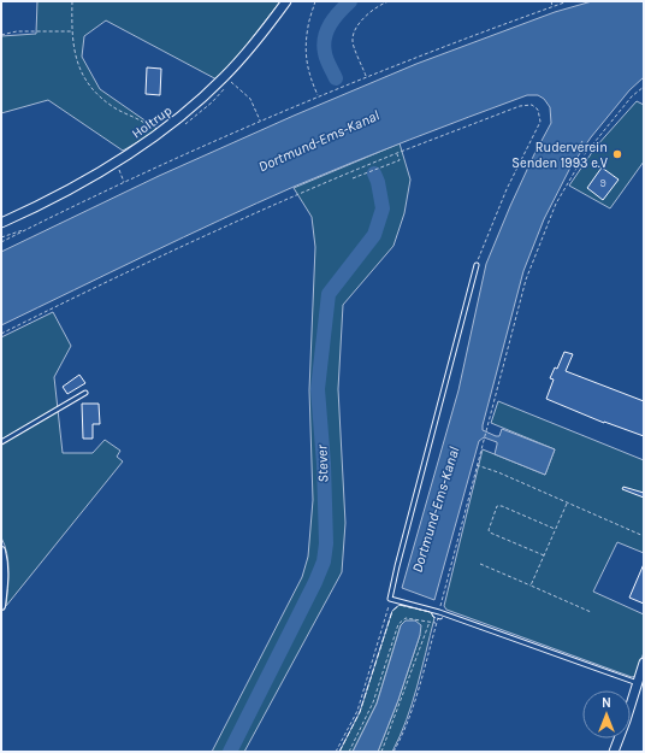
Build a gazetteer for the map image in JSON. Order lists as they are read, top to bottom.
{
  "streets": {
    "street": ["Holtrup"]
  },
  "water": ["Dortmund-Ems-Kanal", "Stever"],
  "places": ["Ruderverein Senden 1993 e.V"],
  "house_numbers": ["9"],
  "north": "top"
}
